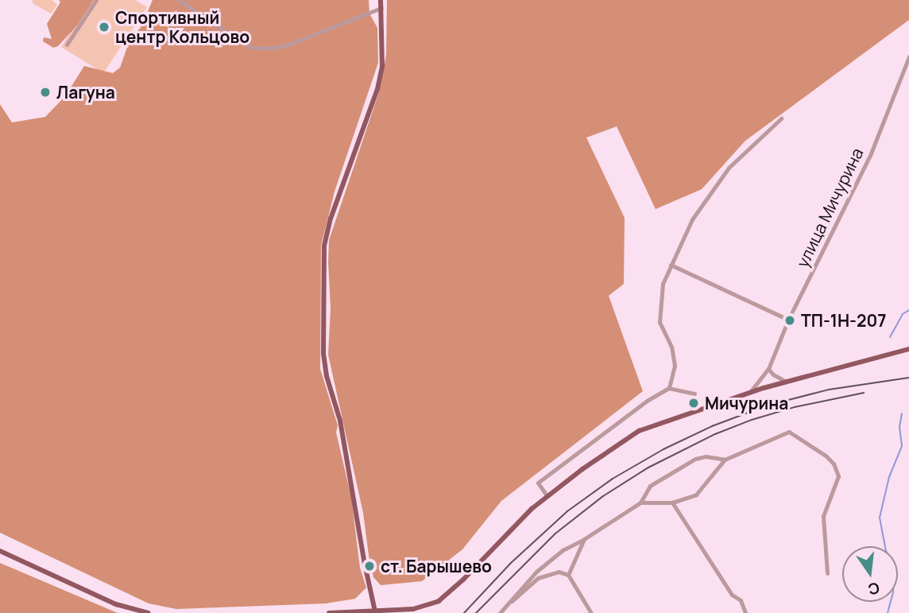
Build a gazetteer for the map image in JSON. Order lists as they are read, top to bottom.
{
  "streets": {
    "street": ["улица Мичурина"]
  },
  "places": [
    "Спортивный центр Кольцово",
    "Лагуна",
    "ТП-1Н-207",
    "Мичурина",
    "ст. Барышево"
  ],
  "north": "bottom"
}
